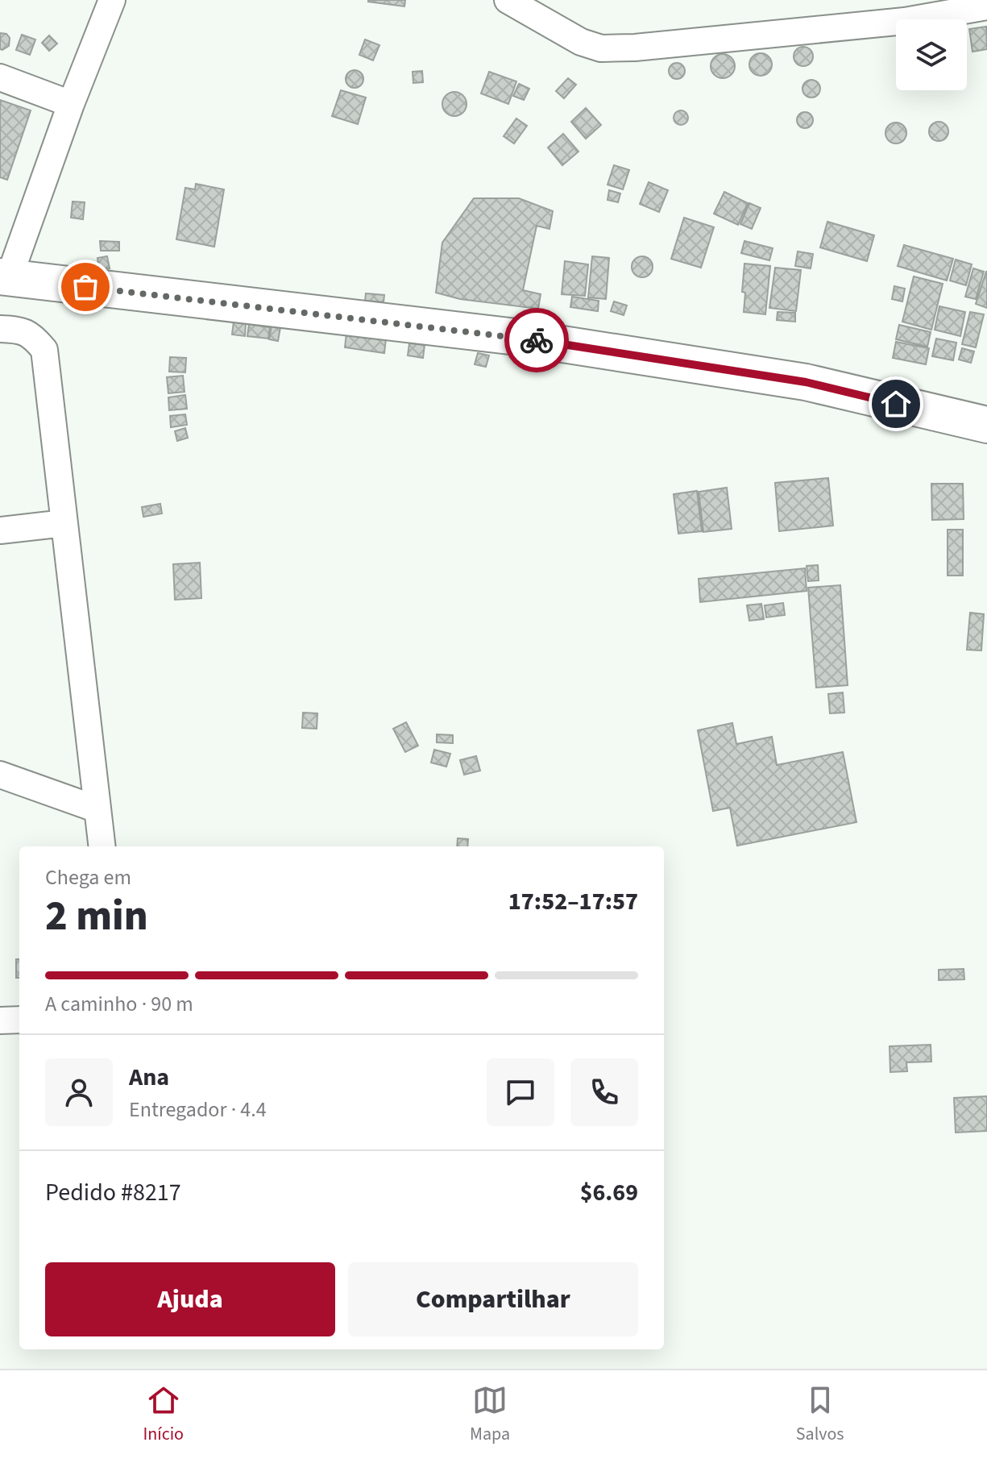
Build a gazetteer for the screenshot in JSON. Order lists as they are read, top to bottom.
{
  "page": {
    "heading": ["2 min", "Chega em", "17:52–17:57"],
    "panel": [
      "Ana",
      "Entregador · 4.4",
      "Pedido #8217",
      "$6.69"
    ],
    "bar": "A caminho · 90 m",
    "buttons": ["Ajuda", "Compartilhar"],
    "tabs": ["Início", "Mapa", "Salvos"]
  }
}
